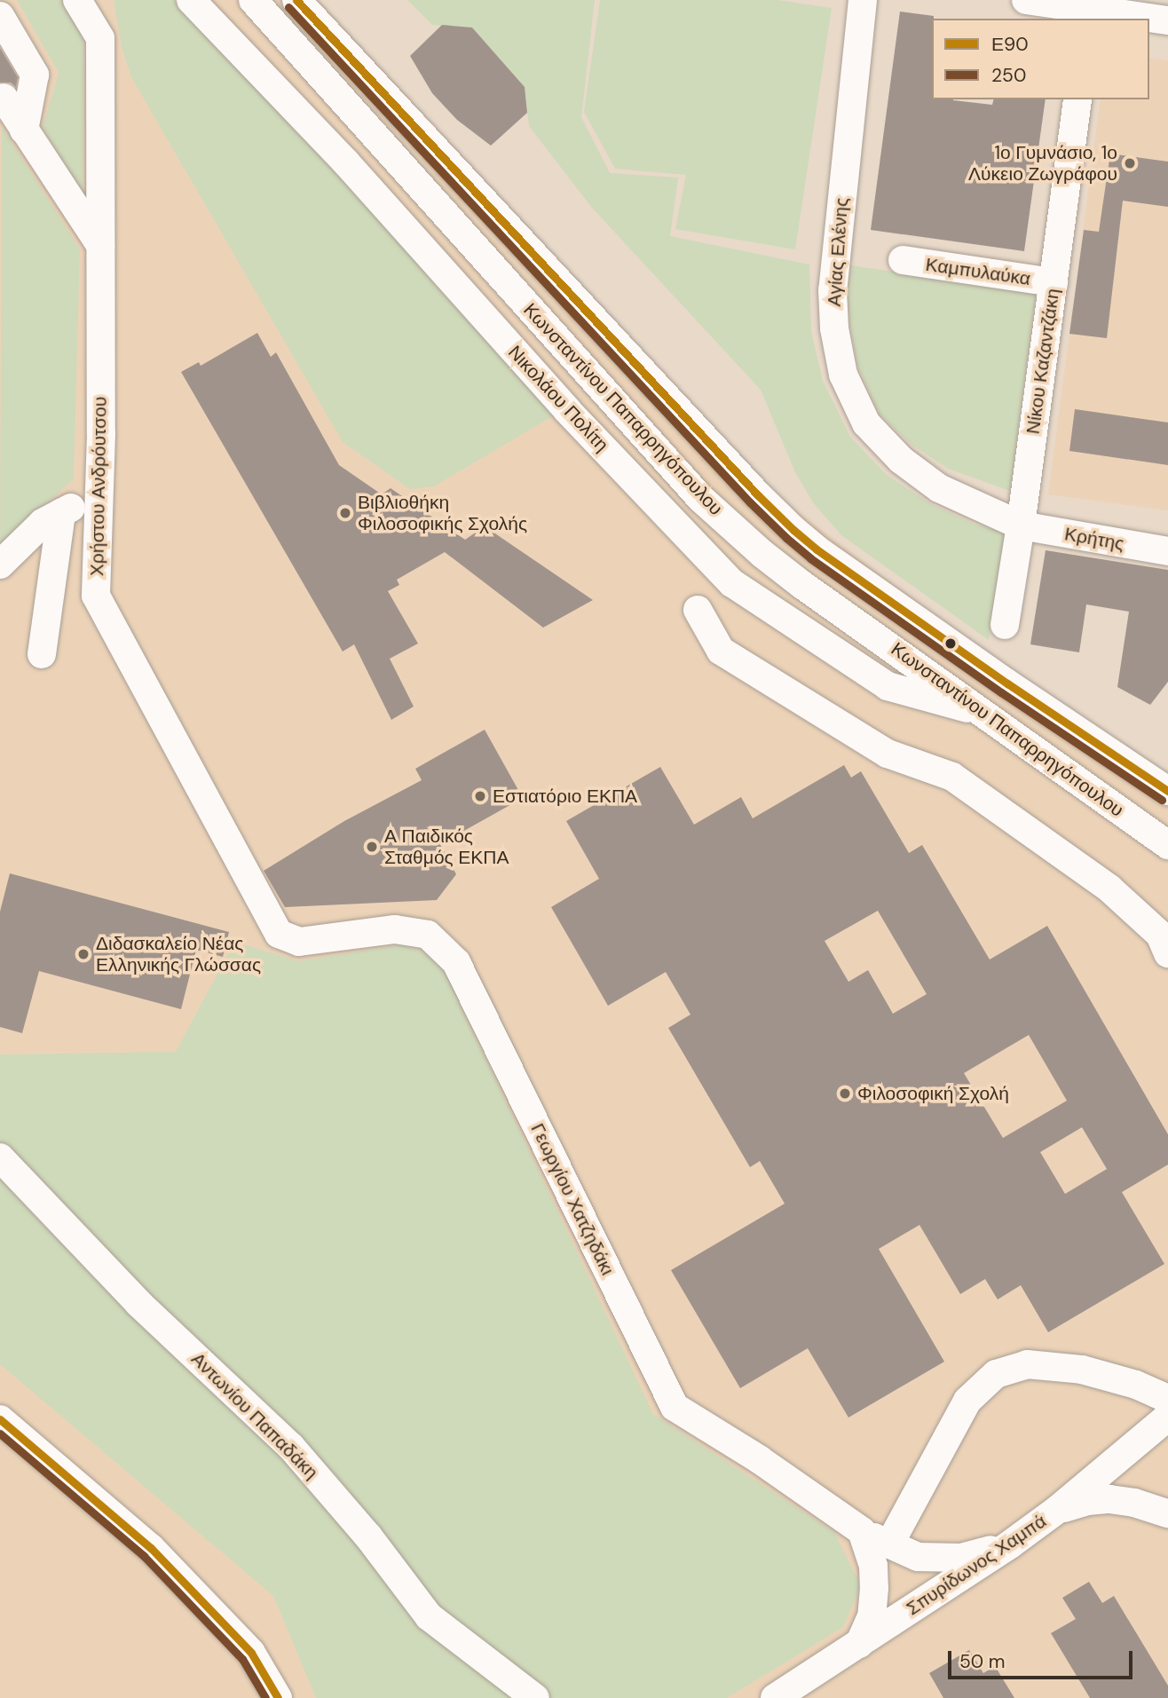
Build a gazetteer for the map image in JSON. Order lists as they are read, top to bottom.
{
  "streets": {
    "street": [
      "Αγίας Ελένης",
      "Καμπυλαύκα",
      "Νίκου Καζαντζάκη",
      "Νικολάου Πολίτη",
      "Κωνσταντίνου Παπαρρηγόπουλου",
      "Χρήστου Ανδρόυτσου",
      "Κρήτης",
      "Γεωργίου Χατζηδάκι",
      "Αντωνίου Παπαδάκη",
      "Σπυρίδωνος Χαμπά"
    ]
  },
  "crossings": [
    ["Αγίας Ελένης", "Νίκου Καζαντζάκη"],
    ["Αγίας Ελένης", "Κρήτης"],
    ["Καμπυλαύκα", "Νίκου Καζαντζάκη"],
    ["Νίκου Καζαντζάκη", "Κρήτης"],
    ["Νικολάου Πολίτη", "Κωνσταντίνου Παπαρρηγόπουλου"],
    ["Χρήστου Ανδρόυτσου", "Γεωργίου Χατζηδάκι"],
    ["Γεωργίου Χατζηδάκι", "Σπυρίδωνος Χαμπά"]
  ],
  "places": [
    "1ο Γυμνάσιο, 1ο Λύκειο Ζωγράφου",
    "Βιβλιοθήκη Φιλοσοφικής Σχολής",
    "Εστιατόριο ΕΚΠΑ",
    "Α Παιδικός Σταθμός ΕΚΠΑ",
    "Διδασκαλείο Νέας Ελληνικής Γλώσσας",
    "Φιλοσοφική Σχολή"
  ],
  "lines": ["transit line Ε90", "transit line 250"],
  "legend": ["Ε90", "250"],
  "scale_bar": "50 m"
}
